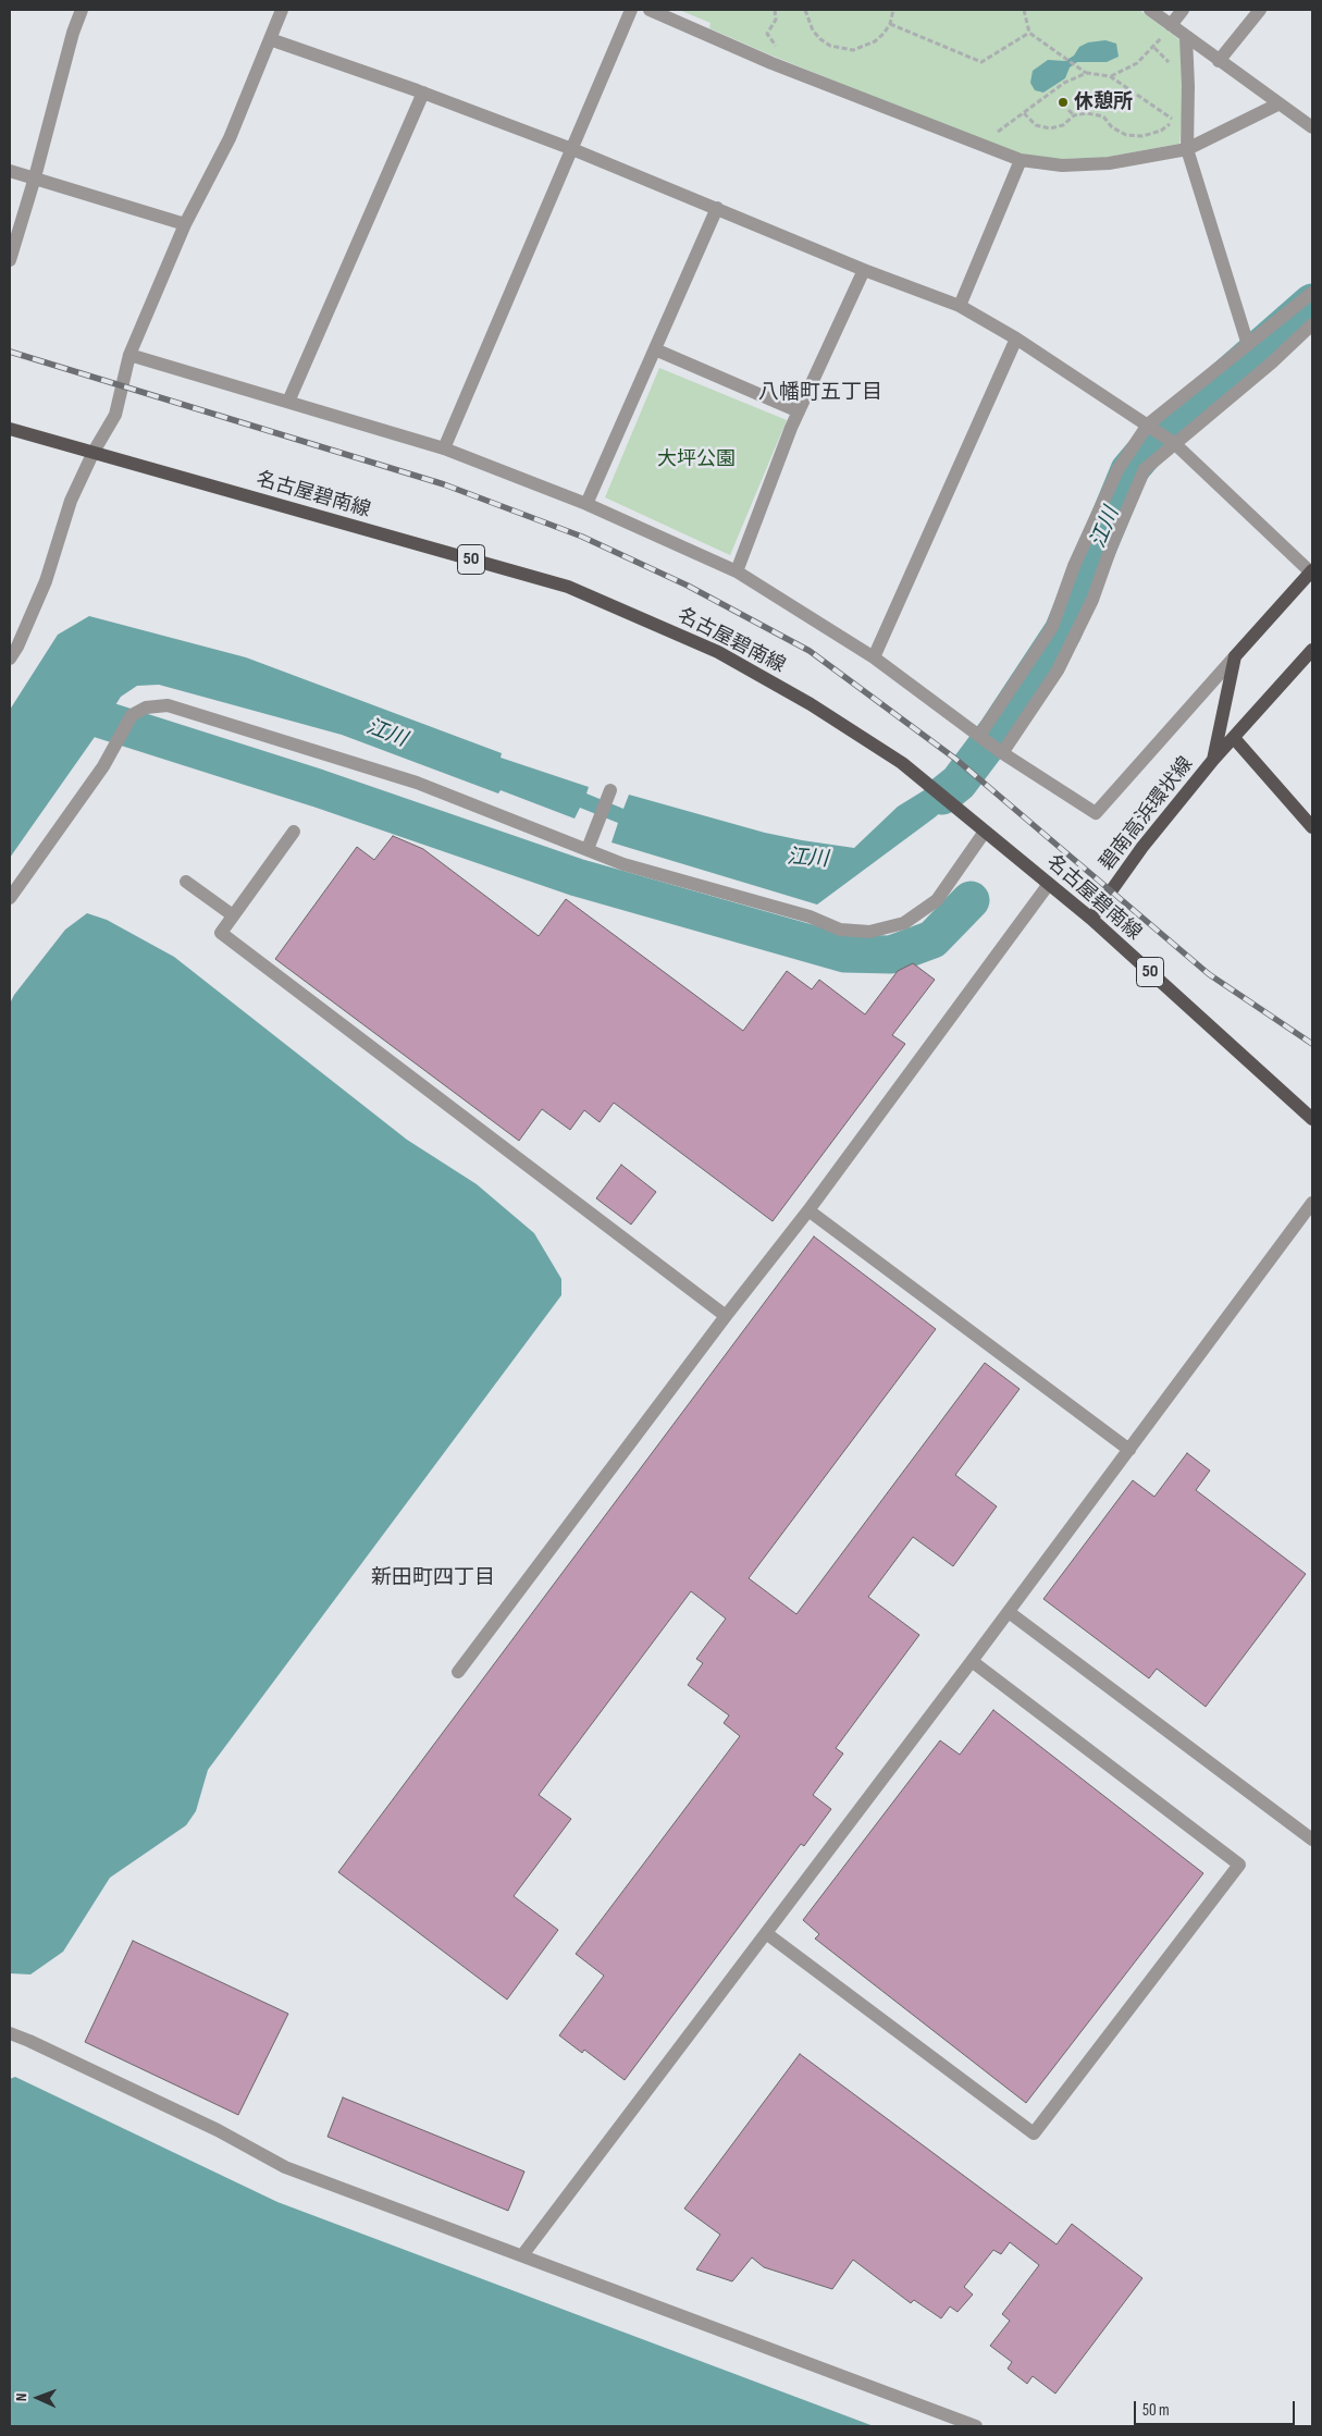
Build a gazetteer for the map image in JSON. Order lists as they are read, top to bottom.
{
  "streets": {
    "main road": ["名古屋碧南線", "50", "碧南高浜環状線"]
  },
  "crossings": [
    ["名古屋碧南線", "碧南高浜環状線"]
  ],
  "districts": ["八幡町五丁目", "新田町四丁目"],
  "water": ["江川"],
  "parks": ["大坪公園"],
  "places": ["休憩所"],
  "scale_bar": "50 m",
  "north": "left"
}
